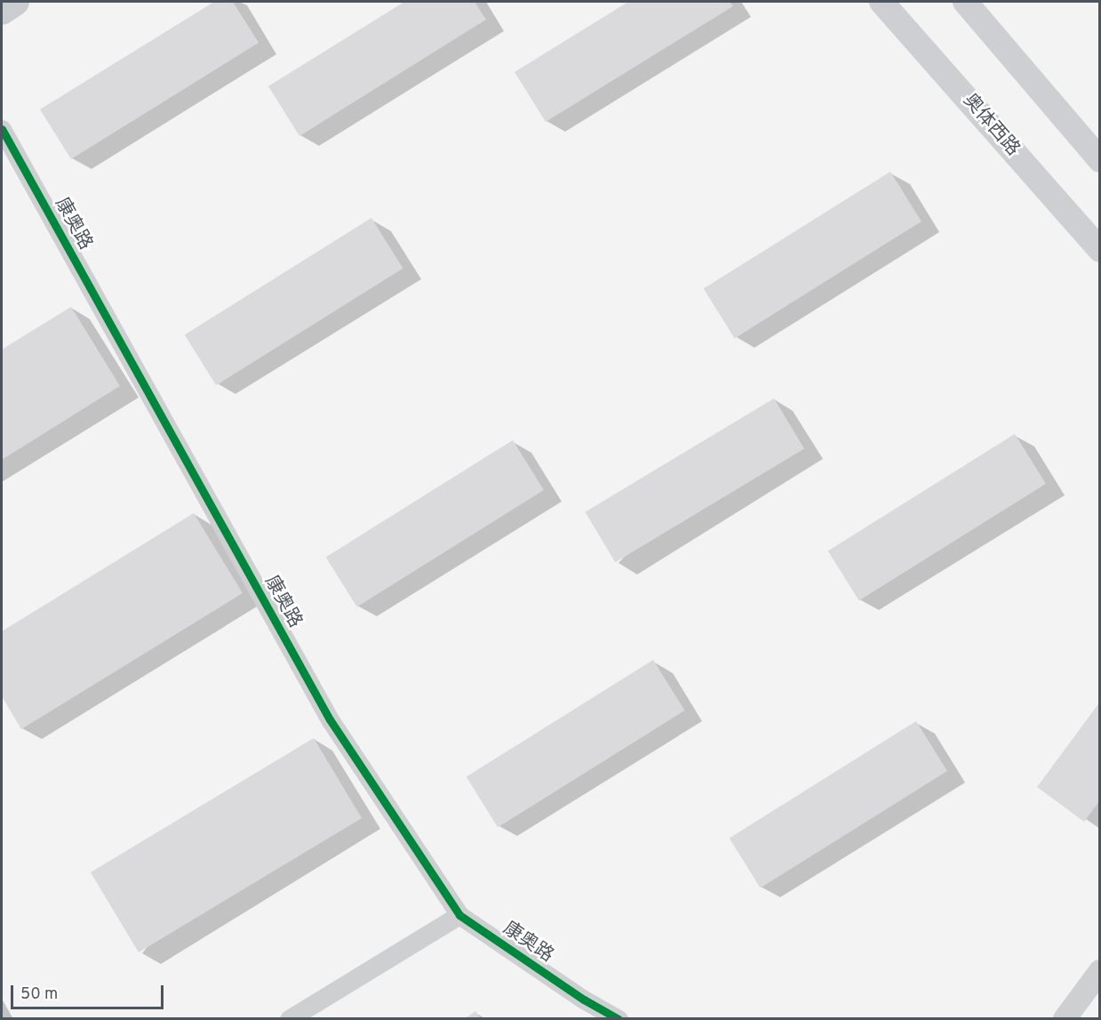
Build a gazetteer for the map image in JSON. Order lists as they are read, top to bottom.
{
  "streets": {
    "main road": ["奥体西路"],
    "street": ["康奥路"]
  },
  "scale_bar": "50 m"
}
